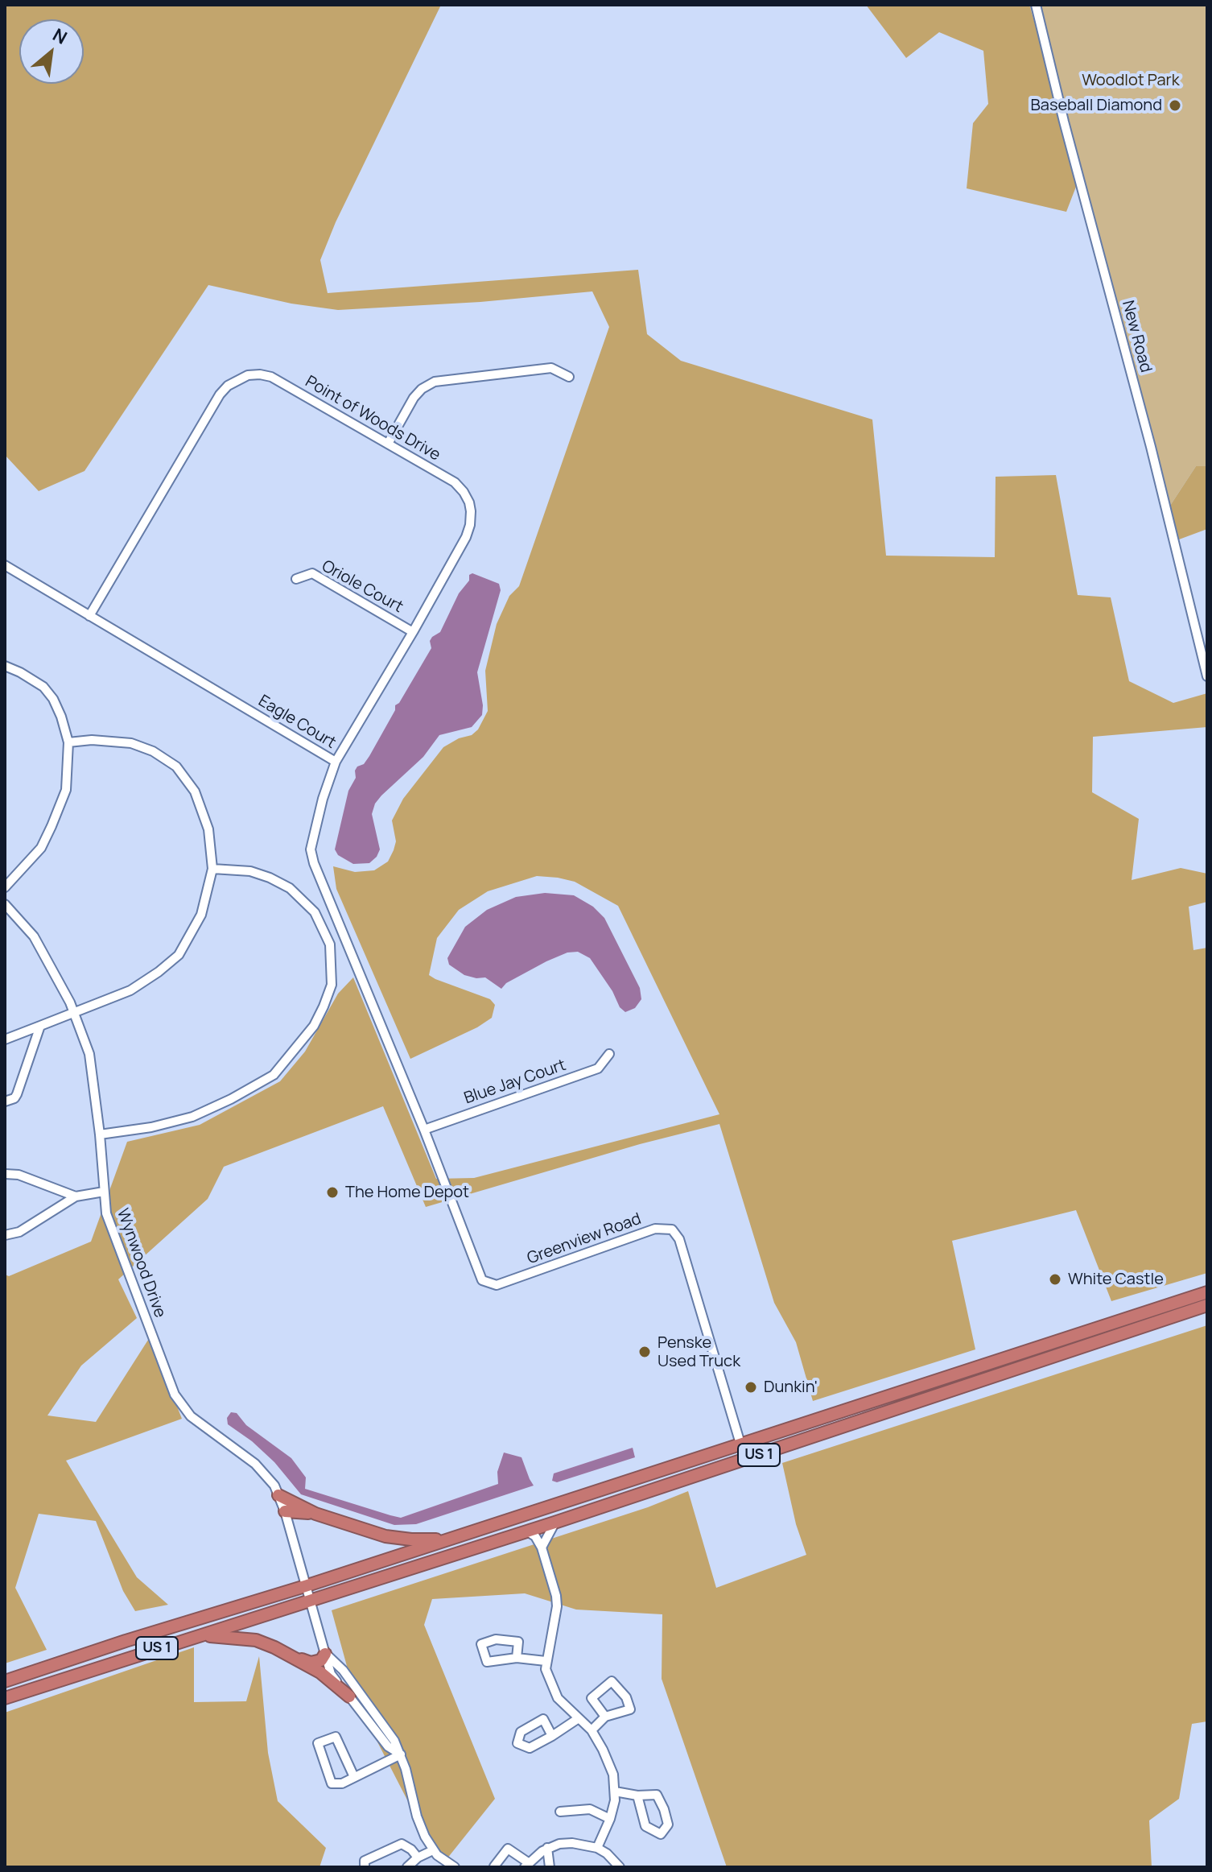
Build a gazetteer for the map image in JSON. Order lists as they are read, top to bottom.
{
  "streets": {
    "highway": ["US 1"],
    "street": [
      "New Road",
      "Point of Woods Drive",
      "Oriole Court",
      "Eagle Court",
      "Blue Jay Court",
      "Greenview Road",
      "Wynwood Drive"
    ]
  },
  "crossings": [
    ["Point of Woods Drive", "Oriole Court"],
    ["Point of Woods Drive", "Eagle Court"],
    ["Eagle Court", "Blue Jay Court"],
    ["Eagle Court", "Greenview Road"],
    ["Blue Jay Court", "Greenview Road"],
    ["Greenview Road", "US 1"],
    ["Wynwood Drive", "US 1"]
  ],
  "parks": ["Woodlot Park"],
  "places": [
    "Baseball Diamond",
    "The Home Depot",
    "White Castle",
    "Penske Used Truck",
    "Dunkin'"
  ],
  "north": "top right"
}
